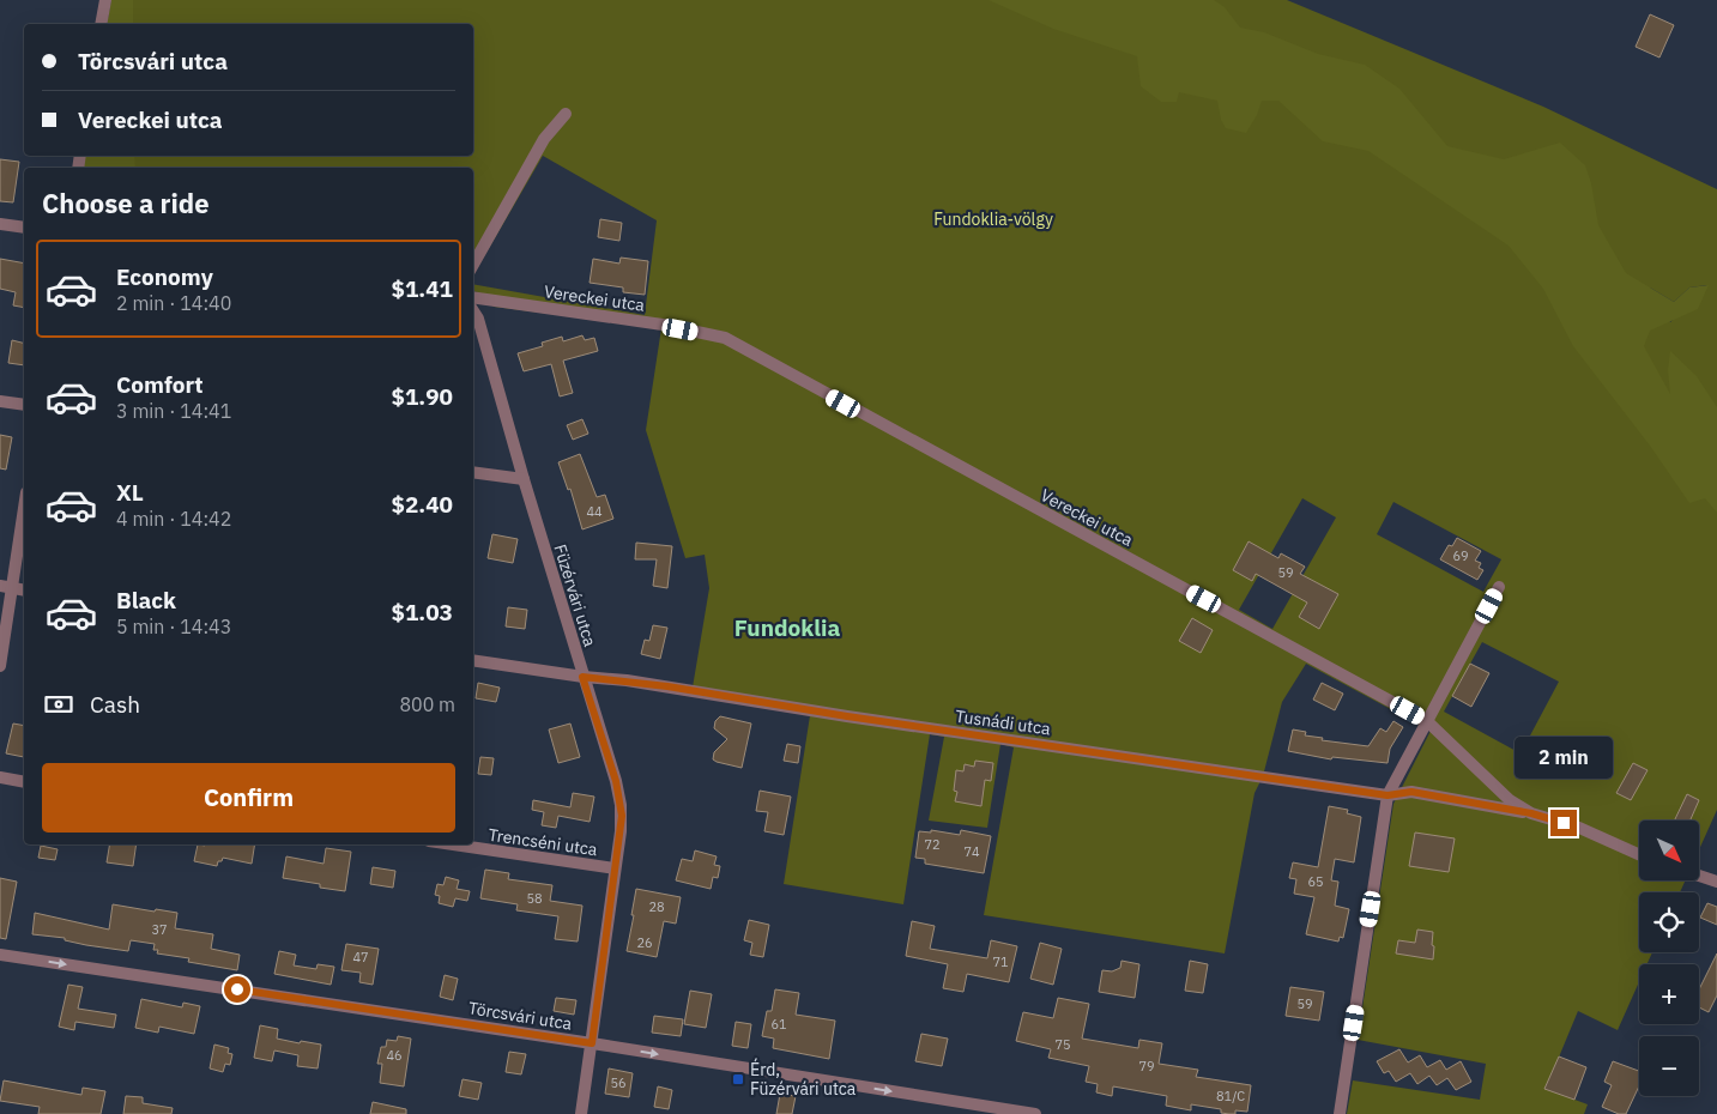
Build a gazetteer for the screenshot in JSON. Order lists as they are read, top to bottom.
{
  "streets": {
    "street": [
      "Vereckei utca",
      "Füzérvári utca",
      "Tusnádi utca",
      "Trencséni utca",
      "Törcsvári utca"
    ]
  },
  "crossings": [
    ["Vereckei utca", "Tusnádi utca"],
    ["Füzérvári utca", "Tusnádi utca"],
    ["Füzérvári utca", "Trencséni utca"],
    ["Füzérvári utca", "Törcsvári utca"]
  ],
  "one_way": ["Törcsvári utca"],
  "districts": ["Fundoklia"],
  "parks": ["Fundoklia-völgy"],
  "places": {
    "transit": ["Érd, Füzérvári utca"]
  },
  "house_numbers": [
    "44",
    "69",
    "59",
    "72",
    "74",
    "65",
    "58",
    "28",
    "37",
    "26",
    "47",
    "71",
    "59",
    "61",
    "75",
    "46",
    "79",
    "56",
    "81/C"
  ],
  "north": "bottom right",
  "page": {
    "banner": ["Törcsvári utca", "Vereckei utca"],
    "heading": "Choose a ride",
    "list": [
      {
        "name": "Economy",
        "note": "2 min · 14:40",
        "value": "$1.41"
      },
      {
        "name": "Comfort",
        "note": "3 min · 14:41",
        "value": "$1.90"
      },
      {
        "name": "XL",
        "note": "4 min · 14:42",
        "value": "$2.40"
      },
      {
        "name": "Black",
        "note": "5 min · 14:43",
        "value": "$1.03"
      }
    ],
    "pay": ["Cash", "800 m"],
    "bubble": "2 min",
    "buttons": "Confirm",
    "map_buttons": ["+", "−"]
  }
}
